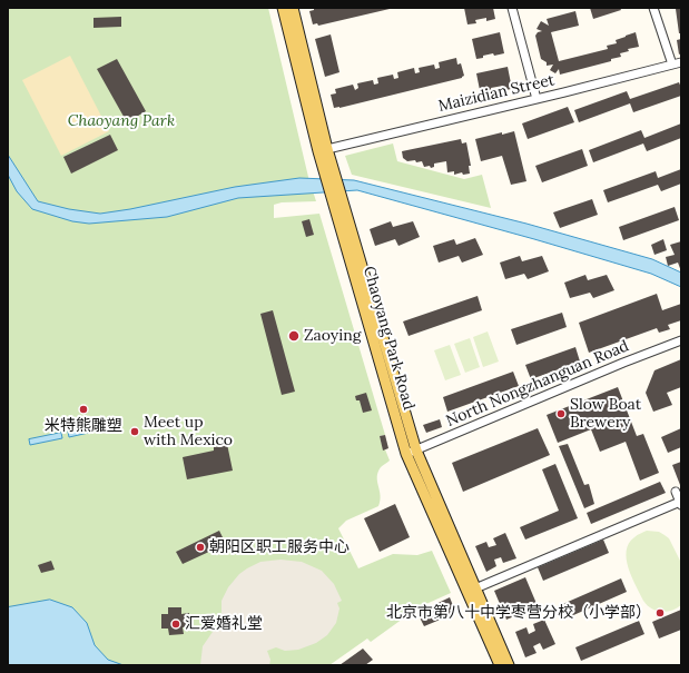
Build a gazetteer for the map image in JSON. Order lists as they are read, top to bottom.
{
  "streets": {
    "main road": ["Chaoyang Park Road"],
    "street": ["Maizidian Street", "North Nongzhanguan Road"]
  },
  "crossings": [
    ["Maizidian Street", "Chaoyang Park Road"],
    ["Chaoyang Park Road", "North Nongzhanguan Road"]
  ],
  "parks": ["Chaoyang Park"],
  "places": [
    "Zaoying",
    "米特熊雕塑",
    "Slow Boat Brewery",
    "Meet up with Mexico",
    "朝阳区职工服务中心",
    "北京市第八十中学枣营分校（小学部）",
    "汇爱婚礼堂"
  ]
}
